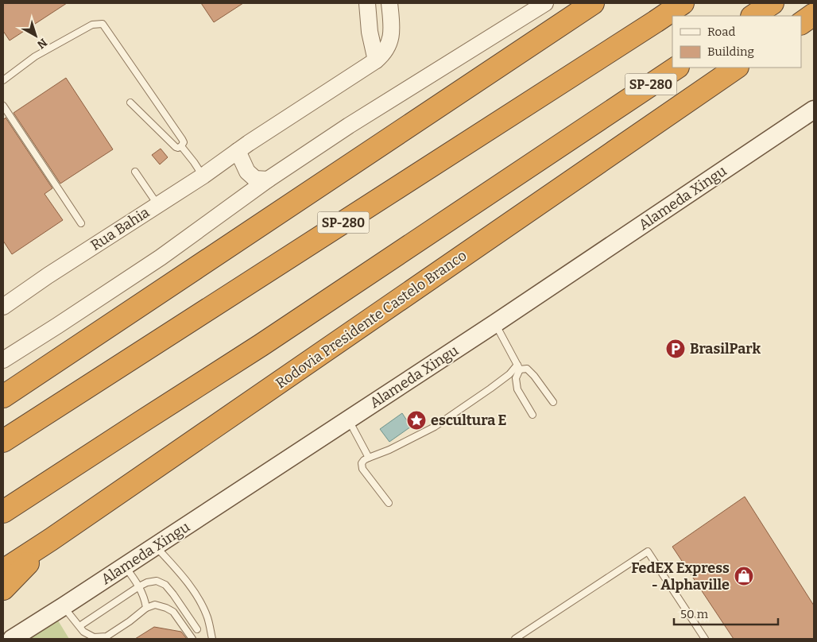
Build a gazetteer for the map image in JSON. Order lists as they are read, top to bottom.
{
  "streets": {
    "highway": ["SP-280", "Rodovia Presidente Castelo Branco"],
    "main road": ["Alameda Xingu"],
    "street": ["Rua Bahia"]
  },
  "places": {
    "parking": ["BrasilPark"],
    "place": ["escultura E"],
    "shop": ["FedEX Express - Alphaville"]
  },
  "legend": ["Road", "Building"],
  "scale_bar": "50 m",
  "north": "bottom right"
}
